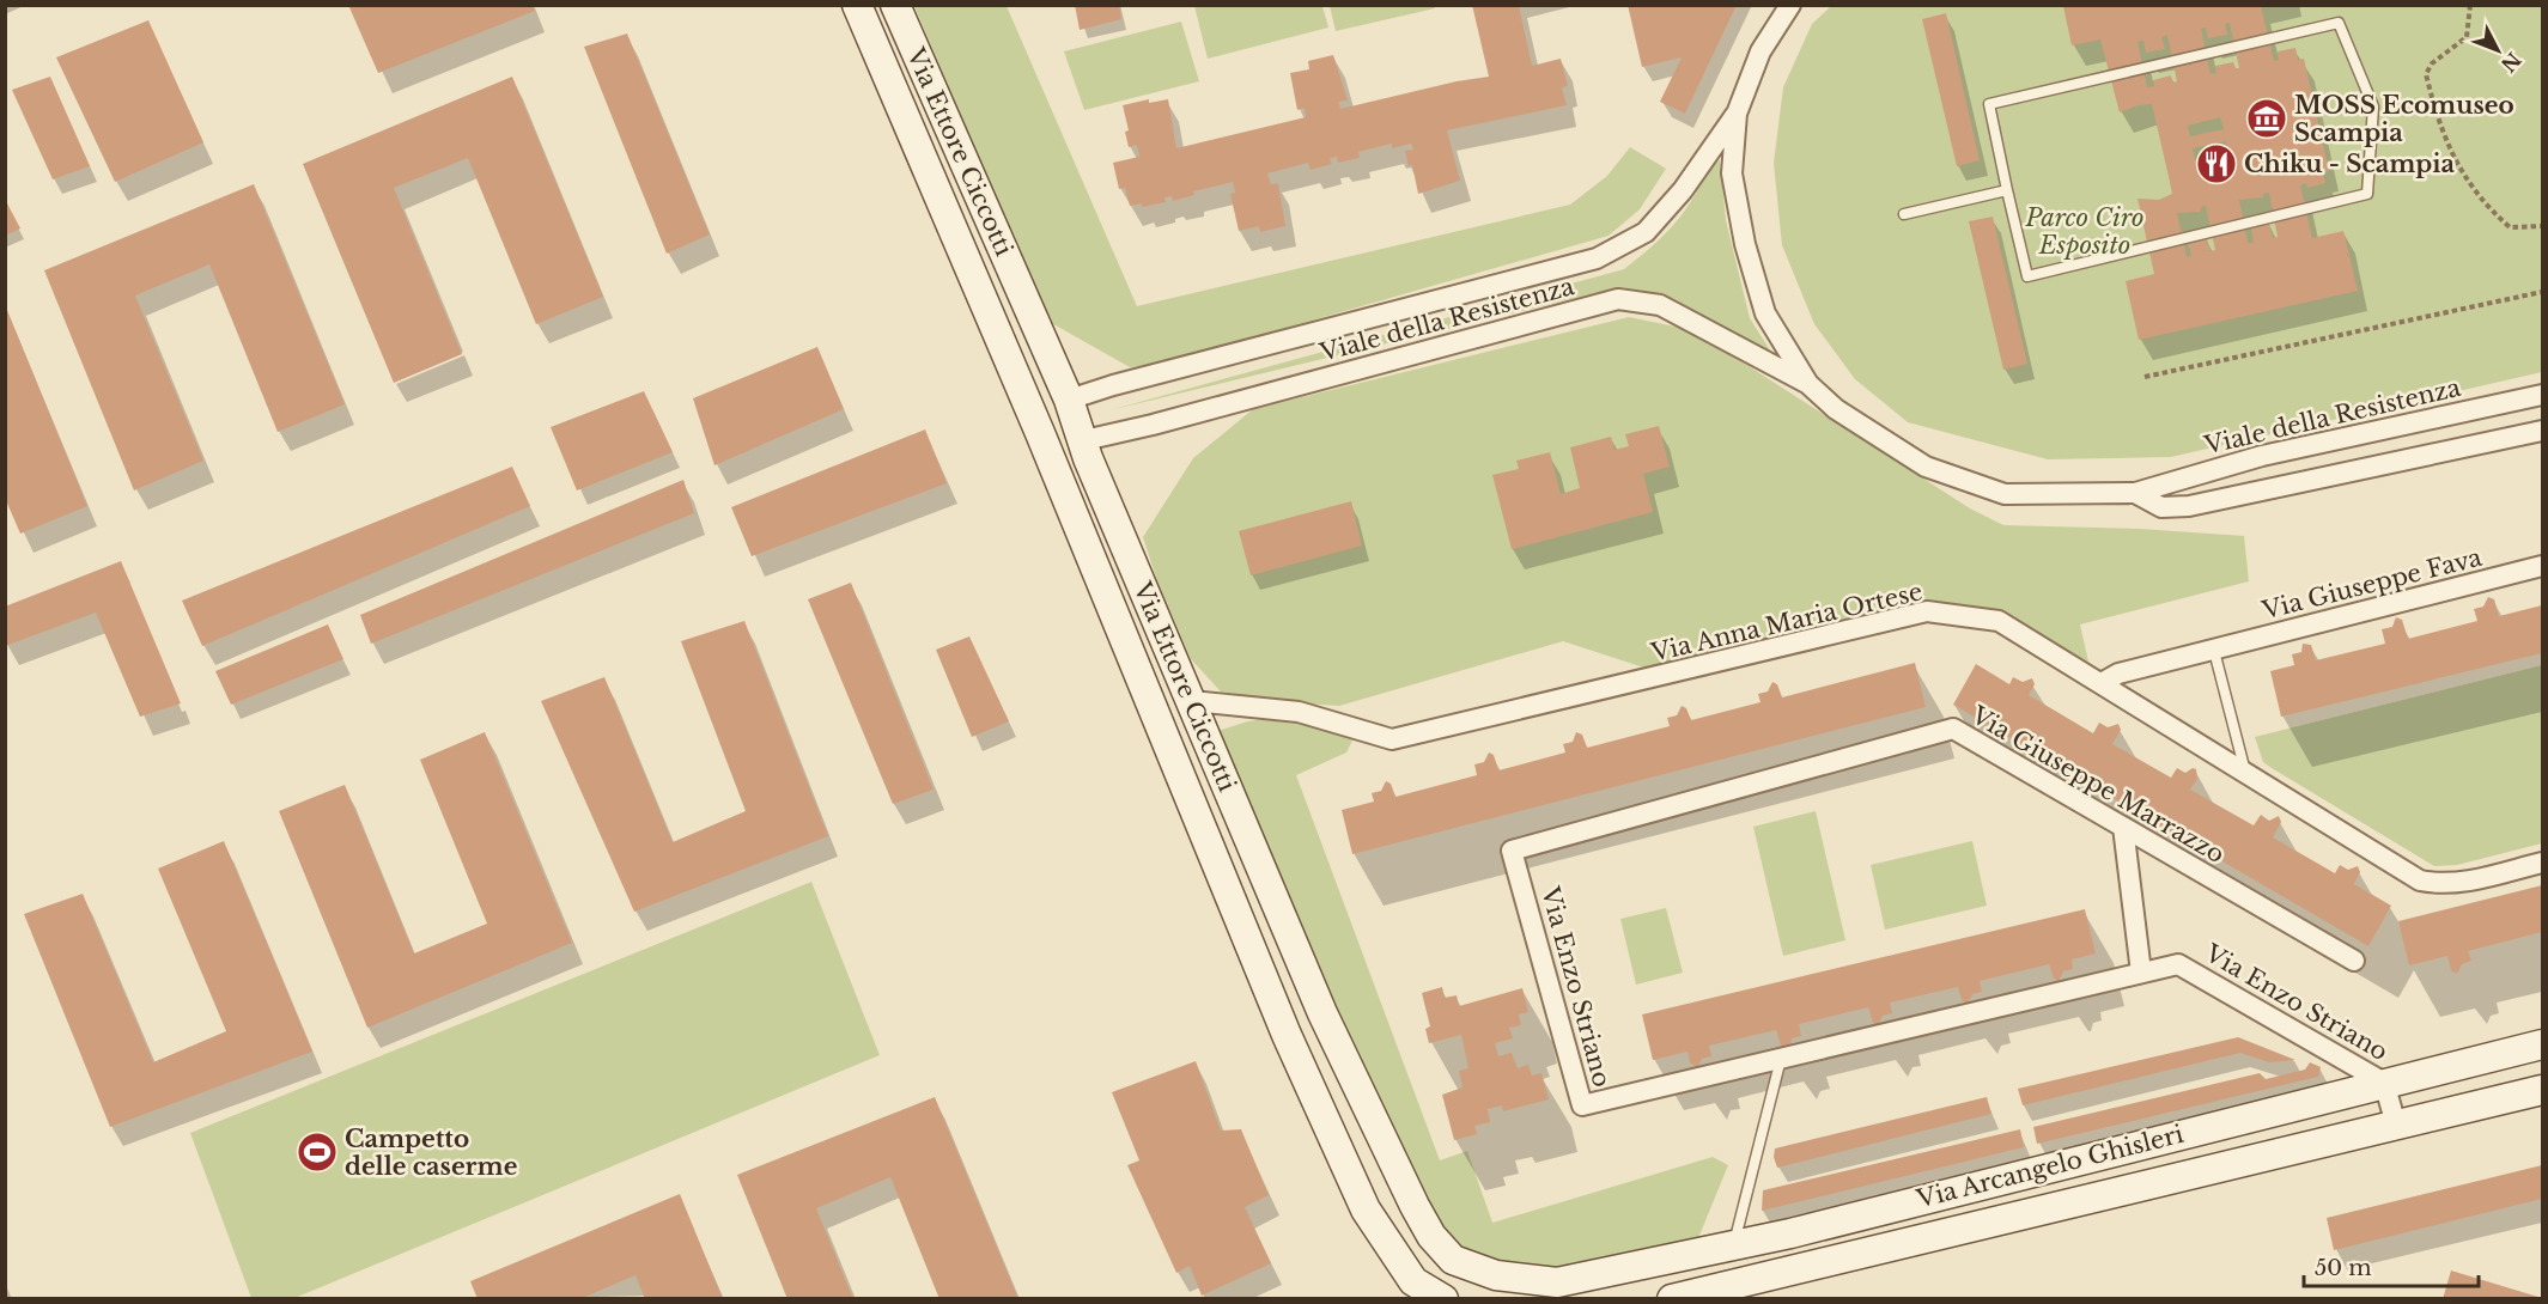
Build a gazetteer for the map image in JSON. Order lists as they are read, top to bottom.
{
  "streets": {
    "street": [
      "Via Ettore Ciccotti",
      "Viale della Resistenza",
      "Via Giuseppe Fava",
      "Via Anna Maria Ortese",
      "Via Giuseppe Marrazzo",
      "Via Enzo Striano",
      "Via Arcangelo Ghisleri"
    ]
  },
  "crossings": [
    ["Via Ettore Ciccotti", "Viale della Resistenza"],
    ["Via Ettore Ciccotti", "Via Anna Maria Ortese"],
    ["Via Ettore Ciccotti", "Via Arcangelo Ghisleri"],
    ["Via Giuseppe Fava", "Via Anna Maria Ortese"],
    ["Via Giuseppe Marrazzo", "Via Enzo Striano"],
    ["Via Enzo Striano", "Via Arcangelo Ghisleri"]
  ],
  "parks": ["Parco Ciro Esposito"],
  "places": {
    "museum": ["MOSS Ecomuseo Scampia"],
    "restaurant": ["Chiku - Scampia"],
    "sports": ["Campetto delle caserme"]
  },
  "scale_bar": "50 m",
  "north": "bottom right"
}
